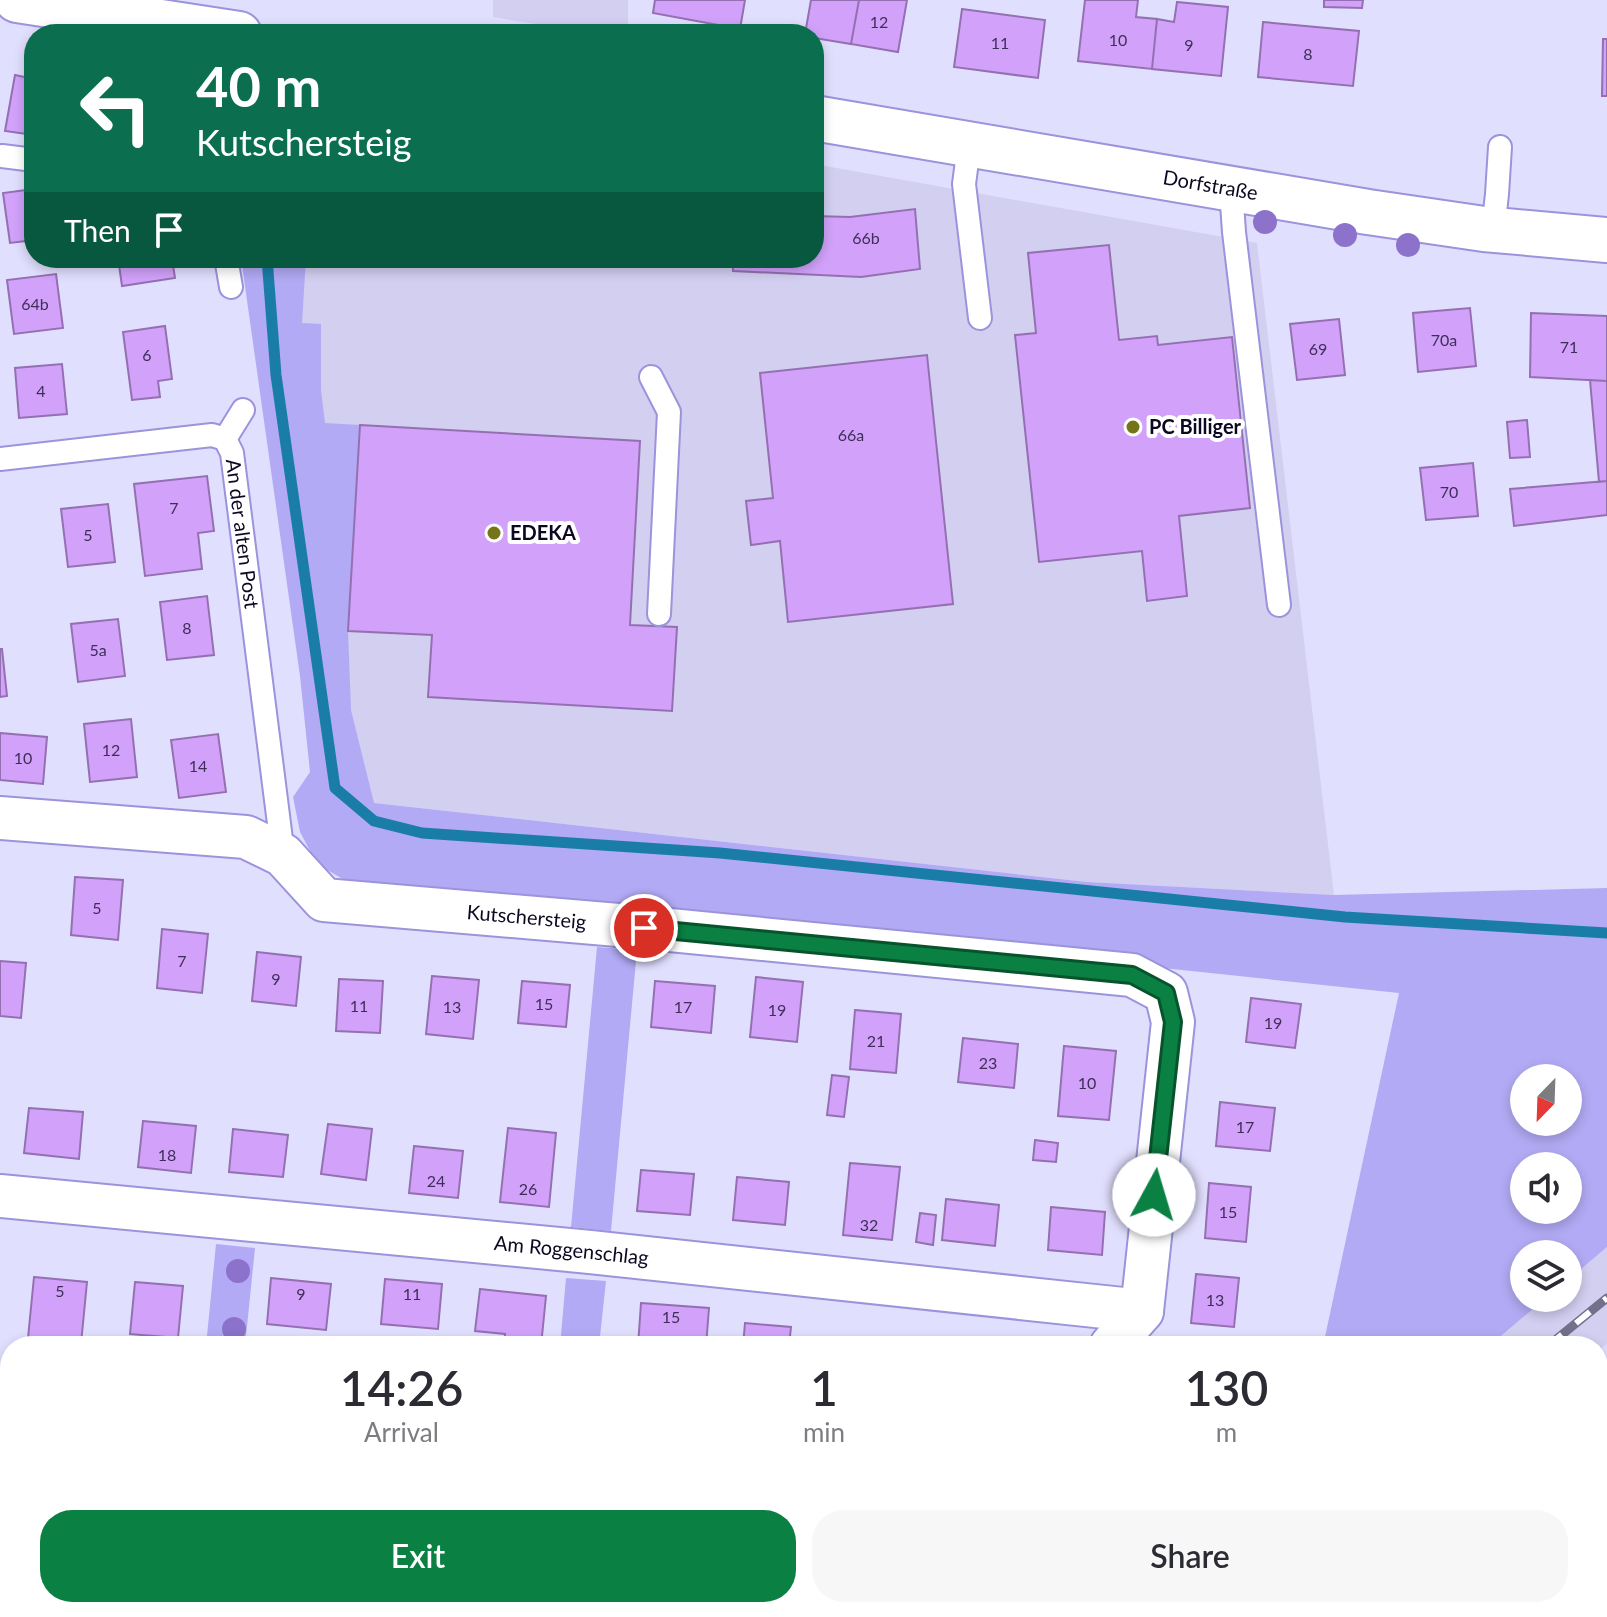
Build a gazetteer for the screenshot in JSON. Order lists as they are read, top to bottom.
{
  "streets": {
    "main road": ["Dorfstraße"],
    "street": ["Kutschersteig", "Am Roggenschlag"],
    "lane": ["An der alten Post"]
  },
  "crossings": [
    ["An der alten Post", "Kutschersteig"],
    ["Kutschersteig", "Am Roggenschlag"]
  ],
  "places": ["PC Billiger", "EDEKA"],
  "house_numbers": [
    "12",
    "10",
    "11",
    "9",
    "8",
    "66b",
    "64b",
    "70a",
    "71",
    "69",
    "6",
    "4",
    "66a",
    "70",
    "7",
    "5",
    "8",
    "5a",
    "12",
    "10",
    "14",
    "5",
    "7",
    "9",
    "15",
    "11",
    "13",
    "17",
    "19",
    "19",
    "21",
    "23",
    "10",
    "17",
    "18",
    "24",
    "26",
    "15",
    "32",
    "5",
    "9",
    "11",
    "13",
    "15"
  ],
  "north": "bottom left",
  "page": {
    "turn": ["40 m", "Kutschersteig"],
    "then": "Then",
    "eta": [
      "14:26",
      "Arrival",
      "1",
      "min",
      "130",
      "m"
    ],
    "buttons": ["Exit", "Share"]
  }
}
